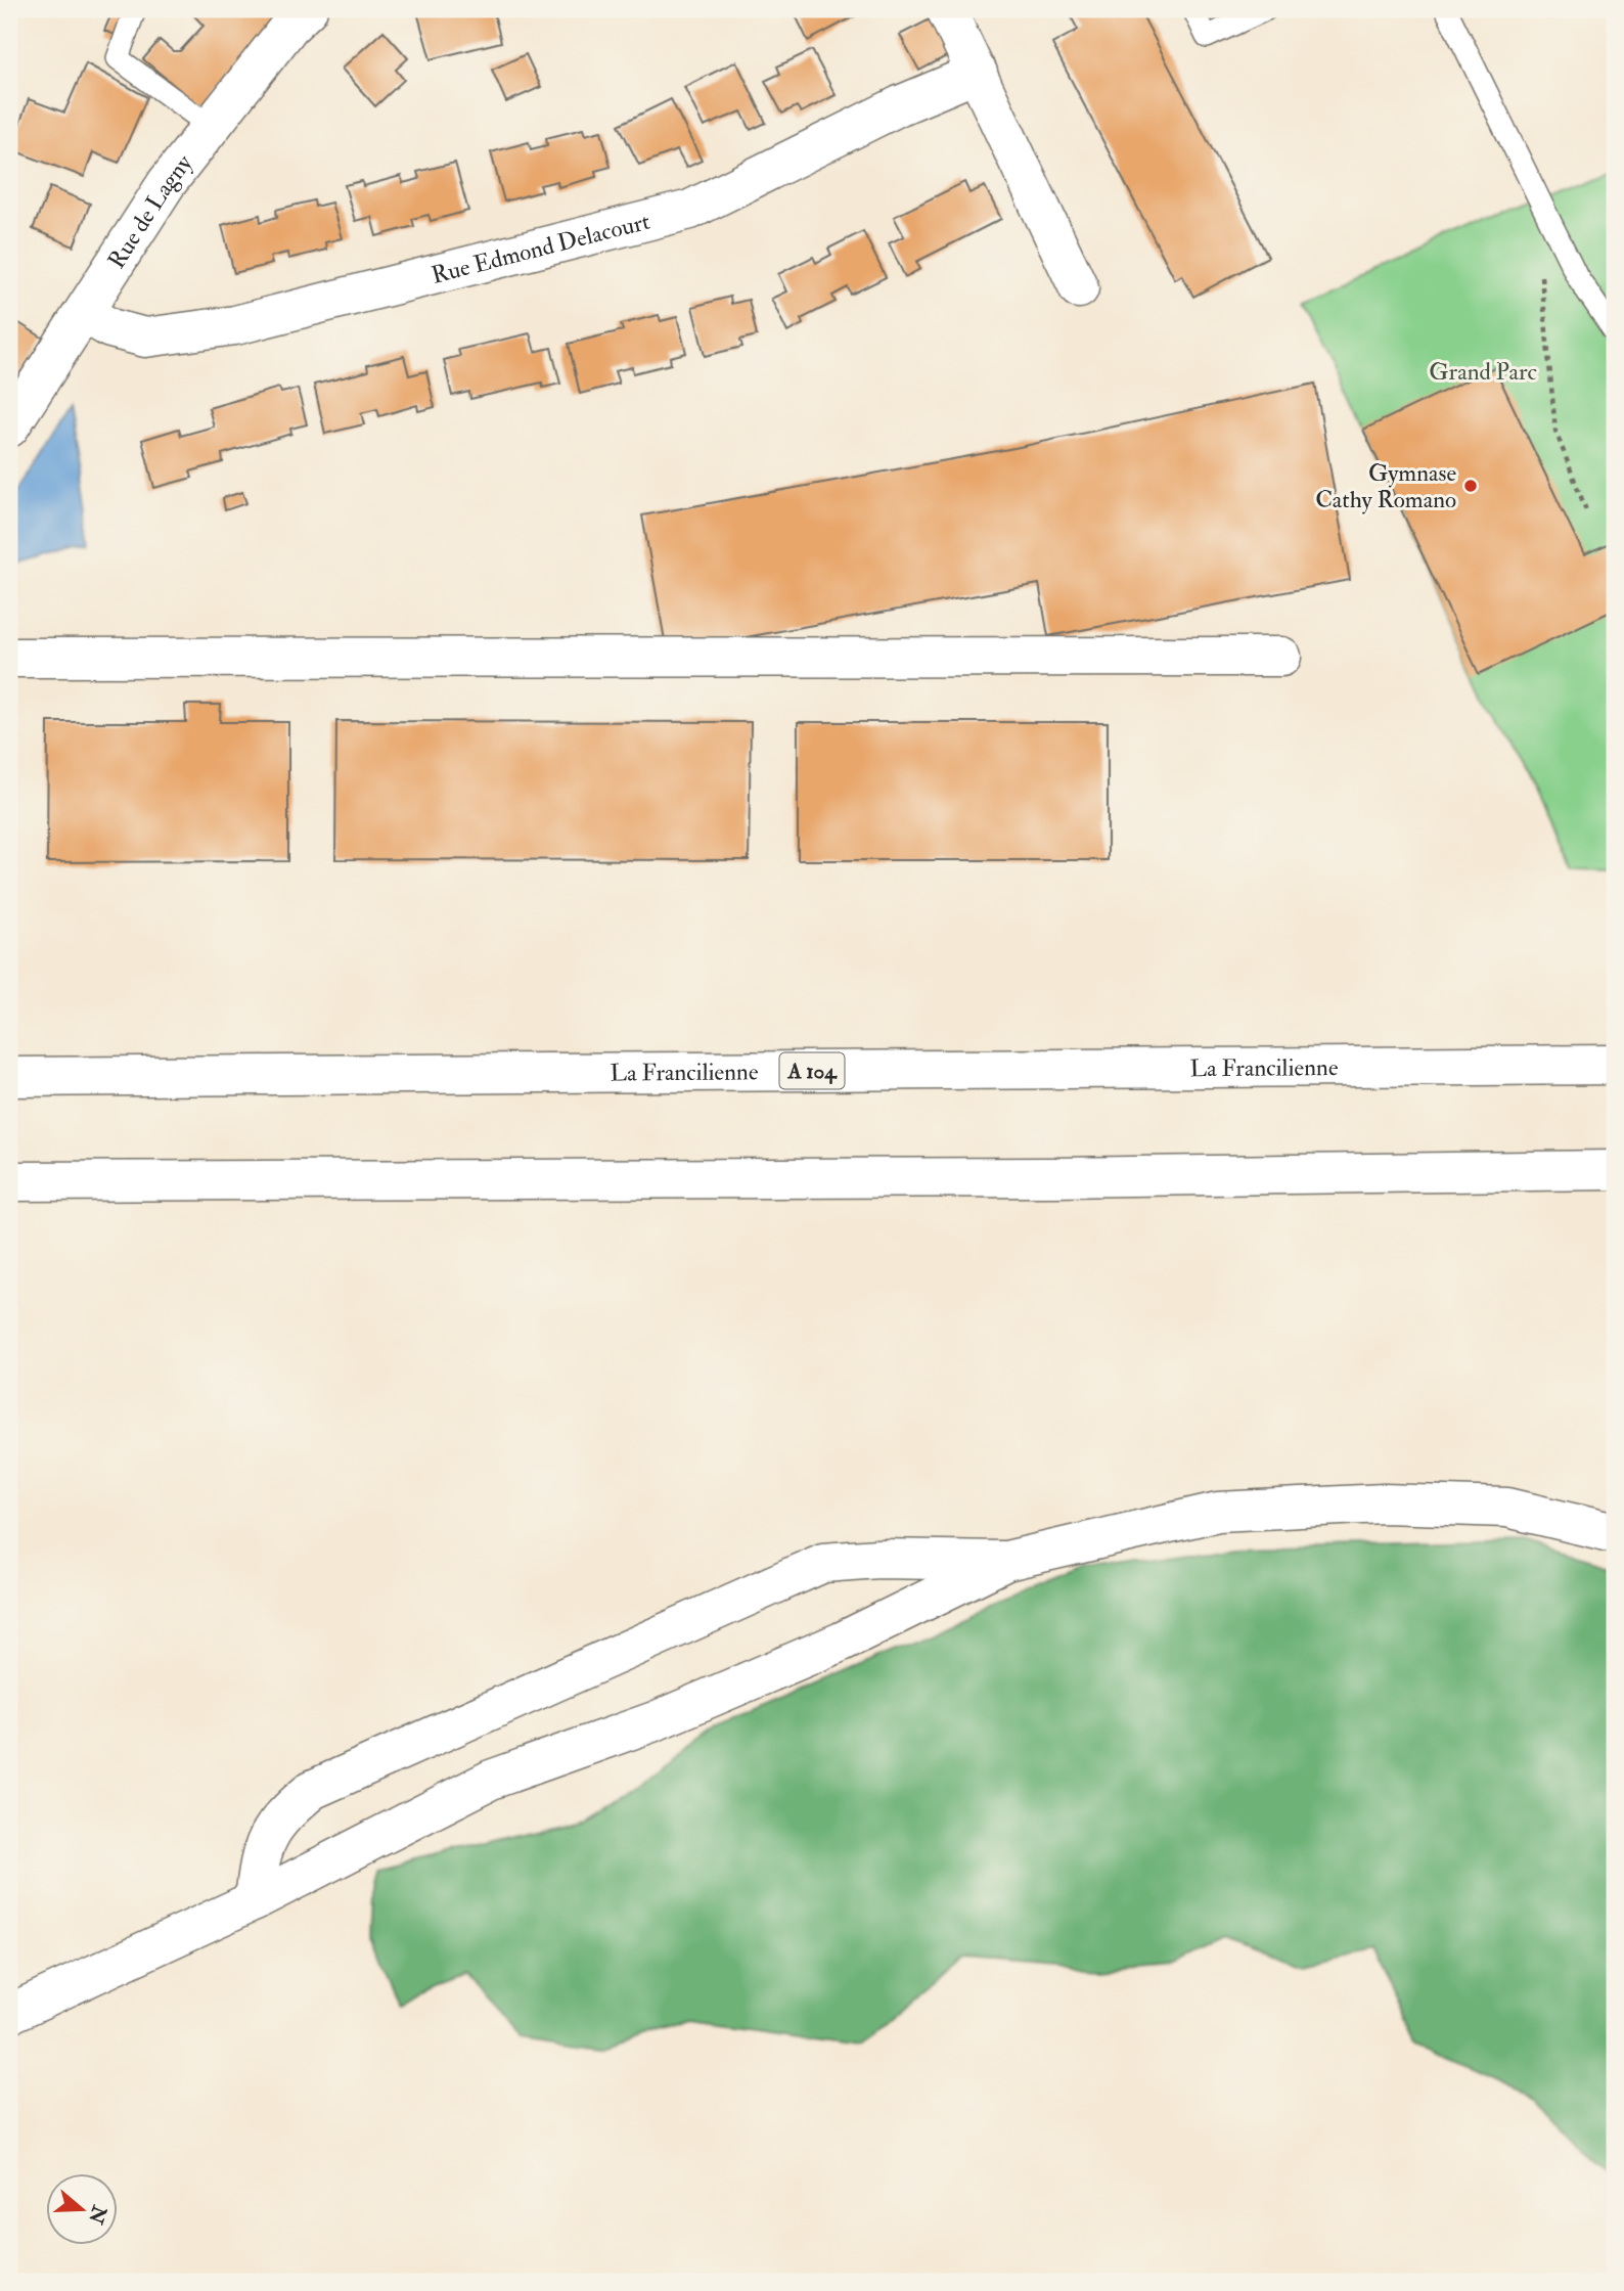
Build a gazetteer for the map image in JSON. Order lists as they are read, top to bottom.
{
  "streets": {
    "main road": [
      "Rue de Lagny",
      "Rue Edmond Delacourt",
      "La Francilienne",
      "A 104"
    ]
  },
  "crossings": [
    ["Rue de Lagny", "Rue Edmond Delacourt"]
  ],
  "parks": ["Grand Parc"],
  "places": ["Gymnase Cathy Romano"],
  "north": "right"
}
